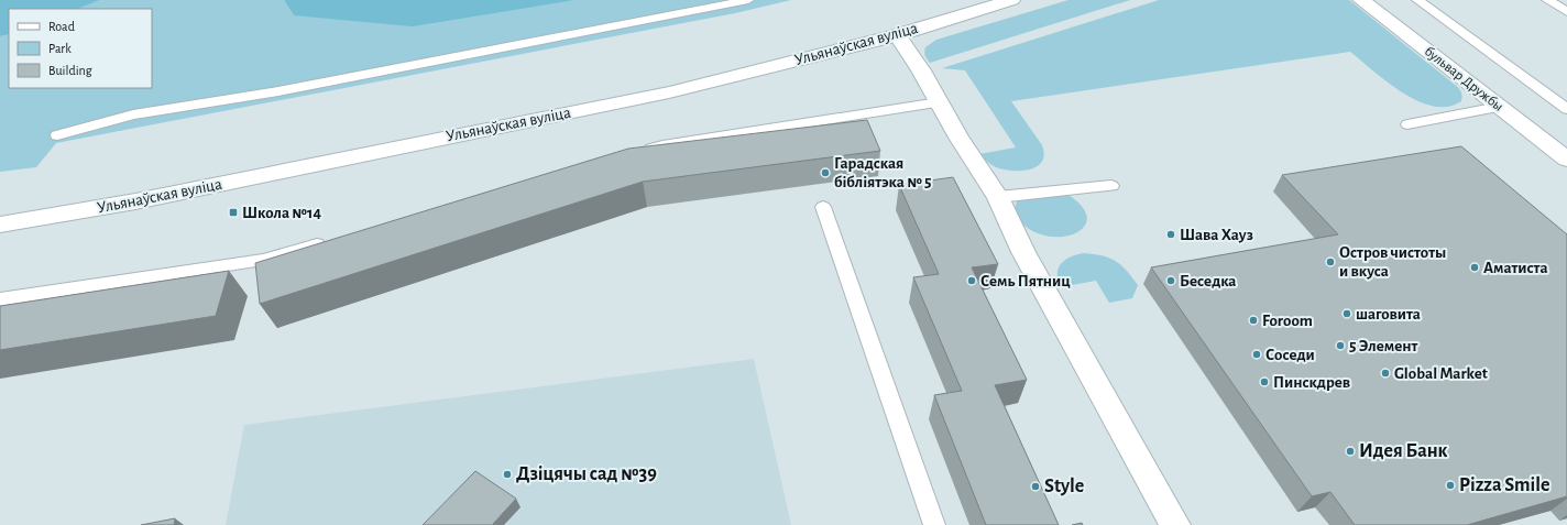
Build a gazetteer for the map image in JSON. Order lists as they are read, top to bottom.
{
  "streets": {
    "main road": ["Ульянаўская вуліца", "бульвар Дружбы"]
  },
  "places": {
    "other": [
      "Гарадская бібліятэка № 5",
      "Шава Хауз",
      "Остров чистоты и вкуса",
      "Аматиста",
      "Семь Пятниц",
      "Беседка",
      "шаговита",
      "Foroom",
      "5 Элемент",
      "Соседи",
      "Global Market",
      "Пинскдрев",
      "Идея Банк",
      "Дзіцячы сад №39",
      "Pizza Smile",
      "Style"
    ],
    "transit": ["Школа №14"]
  },
  "legend": ["Road", "Park", "Building"]
}
